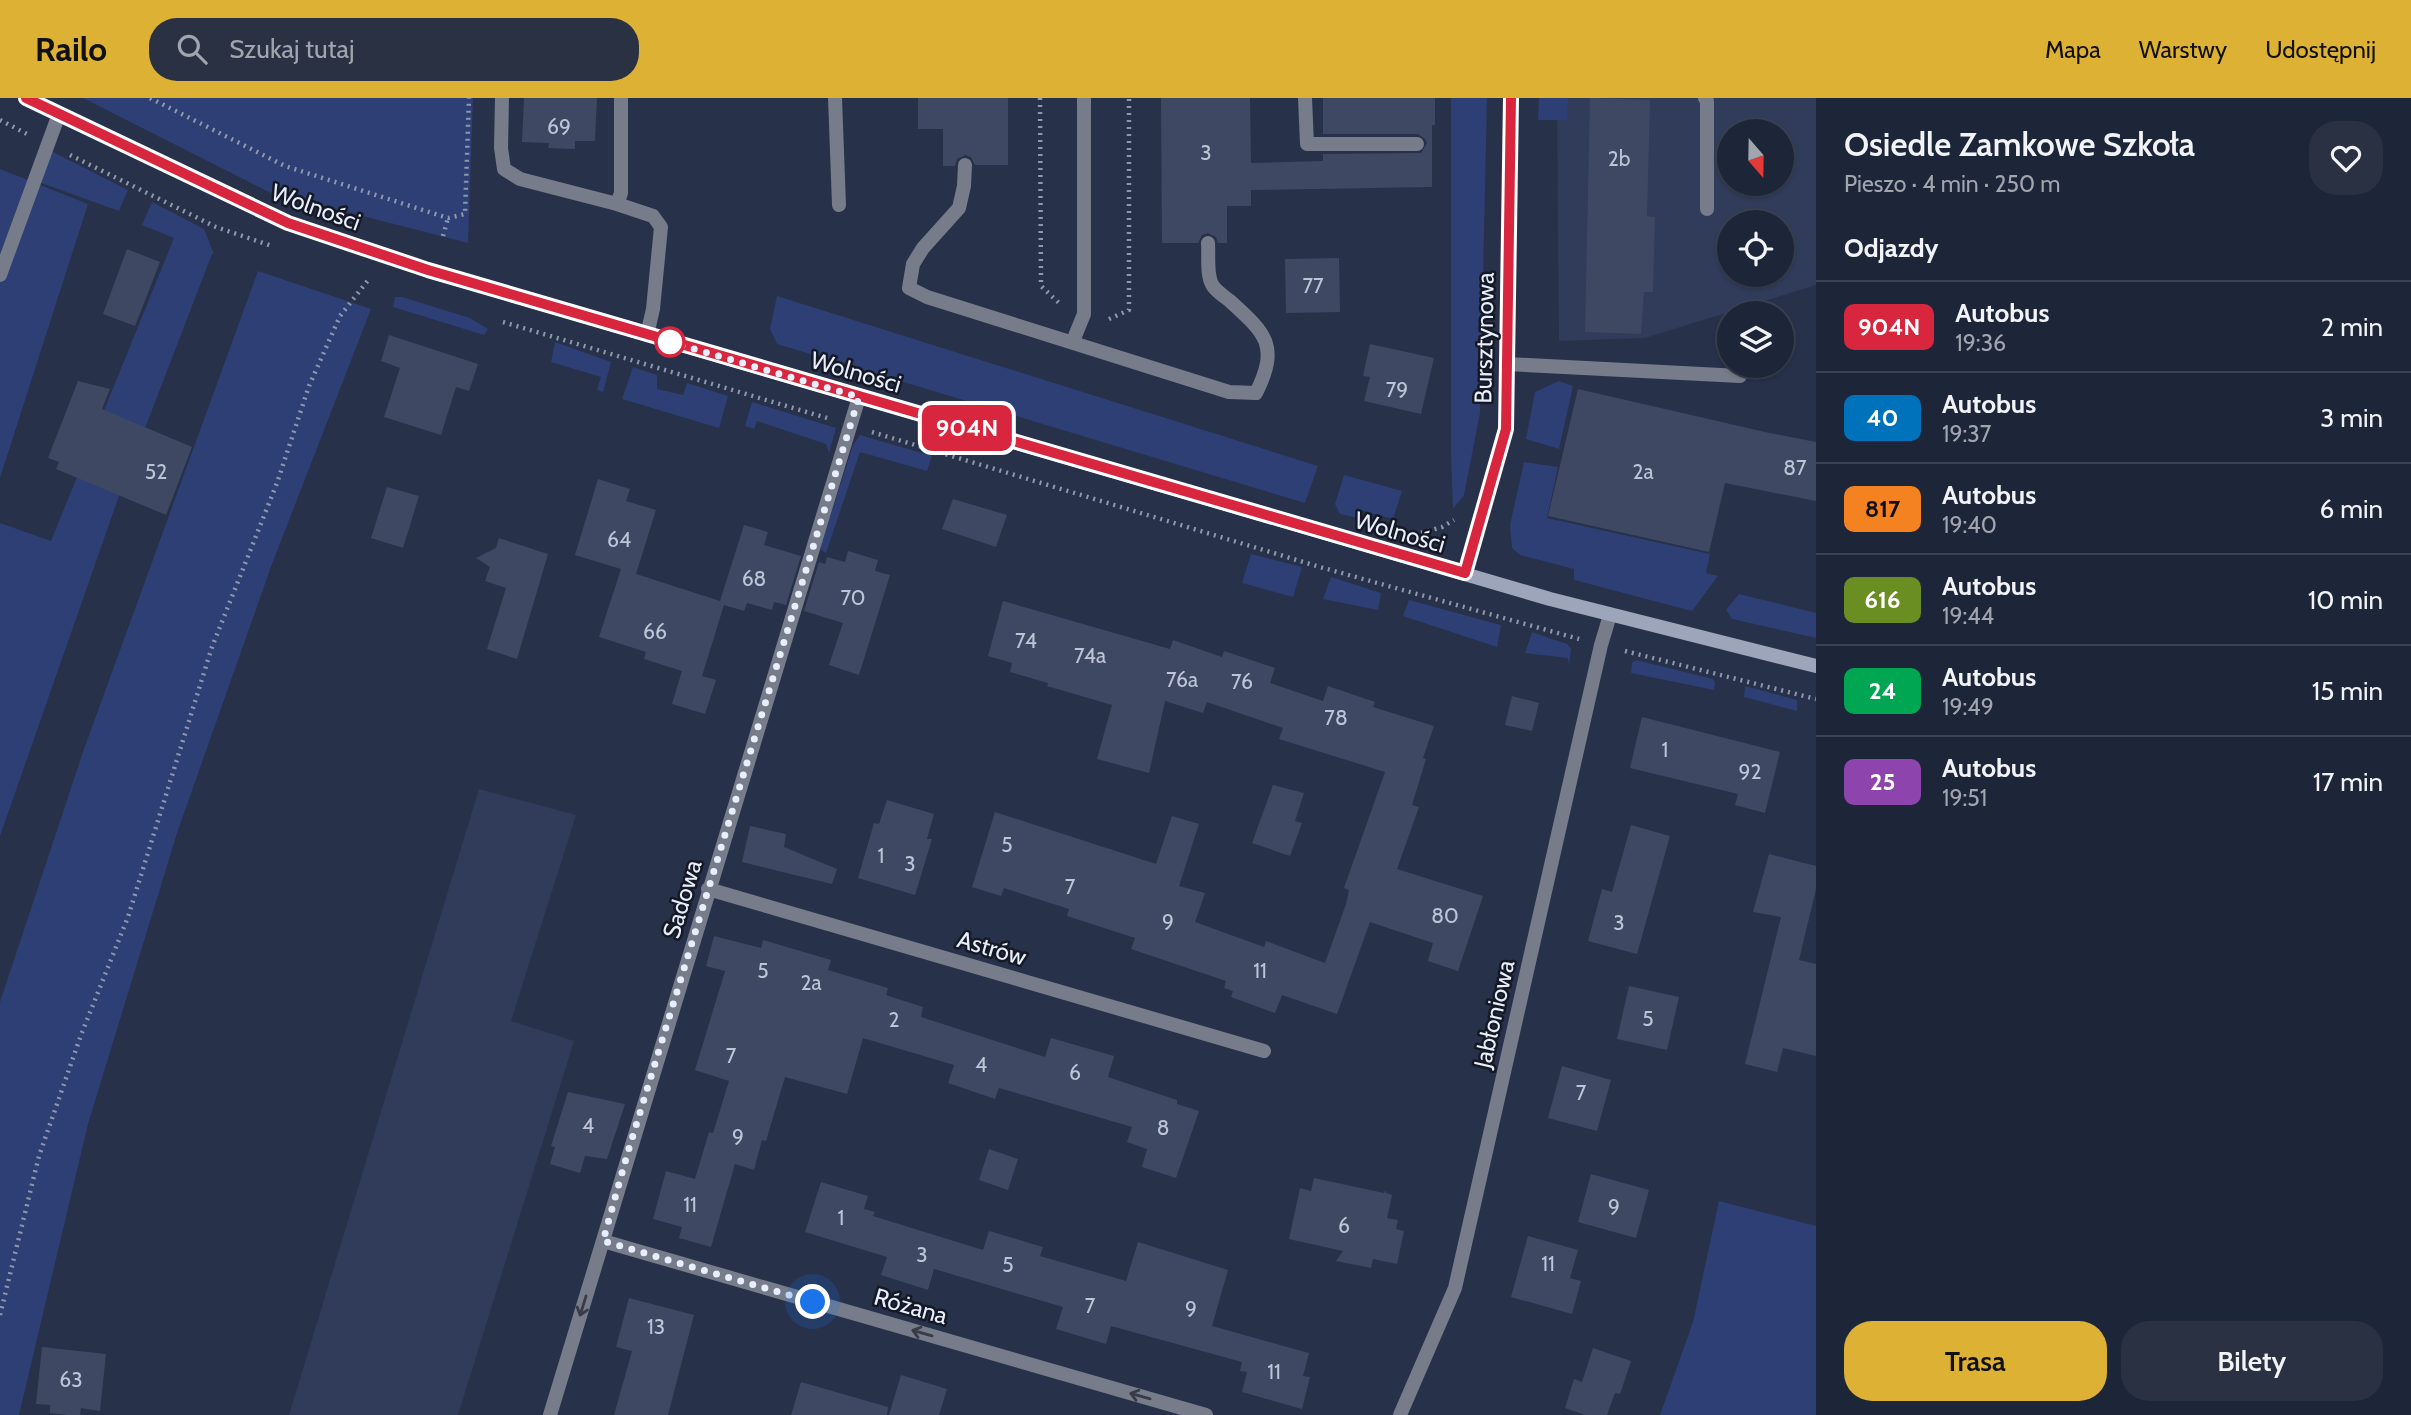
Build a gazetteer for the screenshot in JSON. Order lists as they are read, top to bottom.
{
  "streets": {
    "street": [
      "Wolności",
      "Bursztynowa",
      "Sadowa",
      "Astrów",
      "Jabłoniowa",
      "Różana"
    ]
  },
  "crossings": [
    ["Wolności", "Bursztynowa"],
    ["Wolności", "Sadowa"],
    ["Wolności", "Jabłoniowa"],
    ["Sadowa", "Astrów"],
    ["Sadowa", "Różana"]
  ],
  "one_way": ["Różana"],
  "lines": ["bus line 904N"],
  "house_numbers": [
    "69",
    "3",
    "2b",
    "77",
    "79",
    "87",
    "52",
    "2a",
    "64",
    "68",
    "70",
    "66",
    "74",
    "74a",
    "76a",
    "76",
    "78",
    "1",
    "92",
    "5",
    "1",
    "3",
    "7",
    "80",
    "9",
    "3",
    "5",
    "11",
    "2a",
    "5",
    "2",
    "7",
    "4",
    "6",
    "7",
    "4",
    "8",
    "9",
    "11",
    "9",
    "1",
    "6",
    "3",
    "11",
    "5",
    "7",
    "9",
    "13",
    "11",
    "63"
  ],
  "north": "bottom",
  "page": {
    "header": "Railo",
    "search": "Szukaj tutaj",
    "nav": ["Mapa", "Warstwy", "Udostępnij"],
    "on_map": "904N",
    "heading": [
      ["Osiedle Zamkowe Szkoła", "Pieszo · 4 min · 250 m"],
      "Odjazdy"
    ],
    "list": [
      {
        "mark": "904N",
        "name": "Autobus",
        "note": "19:36",
        "value": "2 min"
      },
      {
        "mark": "40",
        "name": "Autobus",
        "note": "19:37",
        "value": "3 min"
      },
      {
        "mark": "817",
        "name": "Autobus",
        "note": "19:40",
        "value": "6 min"
      },
      {
        "mark": "616",
        "name": "Autobus",
        "note": "19:44",
        "value": "10 min"
      },
      {
        "mark": "24",
        "name": "Autobus",
        "note": "19:49",
        "value": "15 min"
      },
      {
        "mark": "25",
        "name": "Autobus",
        "note": "19:51",
        "value": "17 min"
      }
    ],
    "buttons": ["Trasa", "Bilety"]
  }
}
